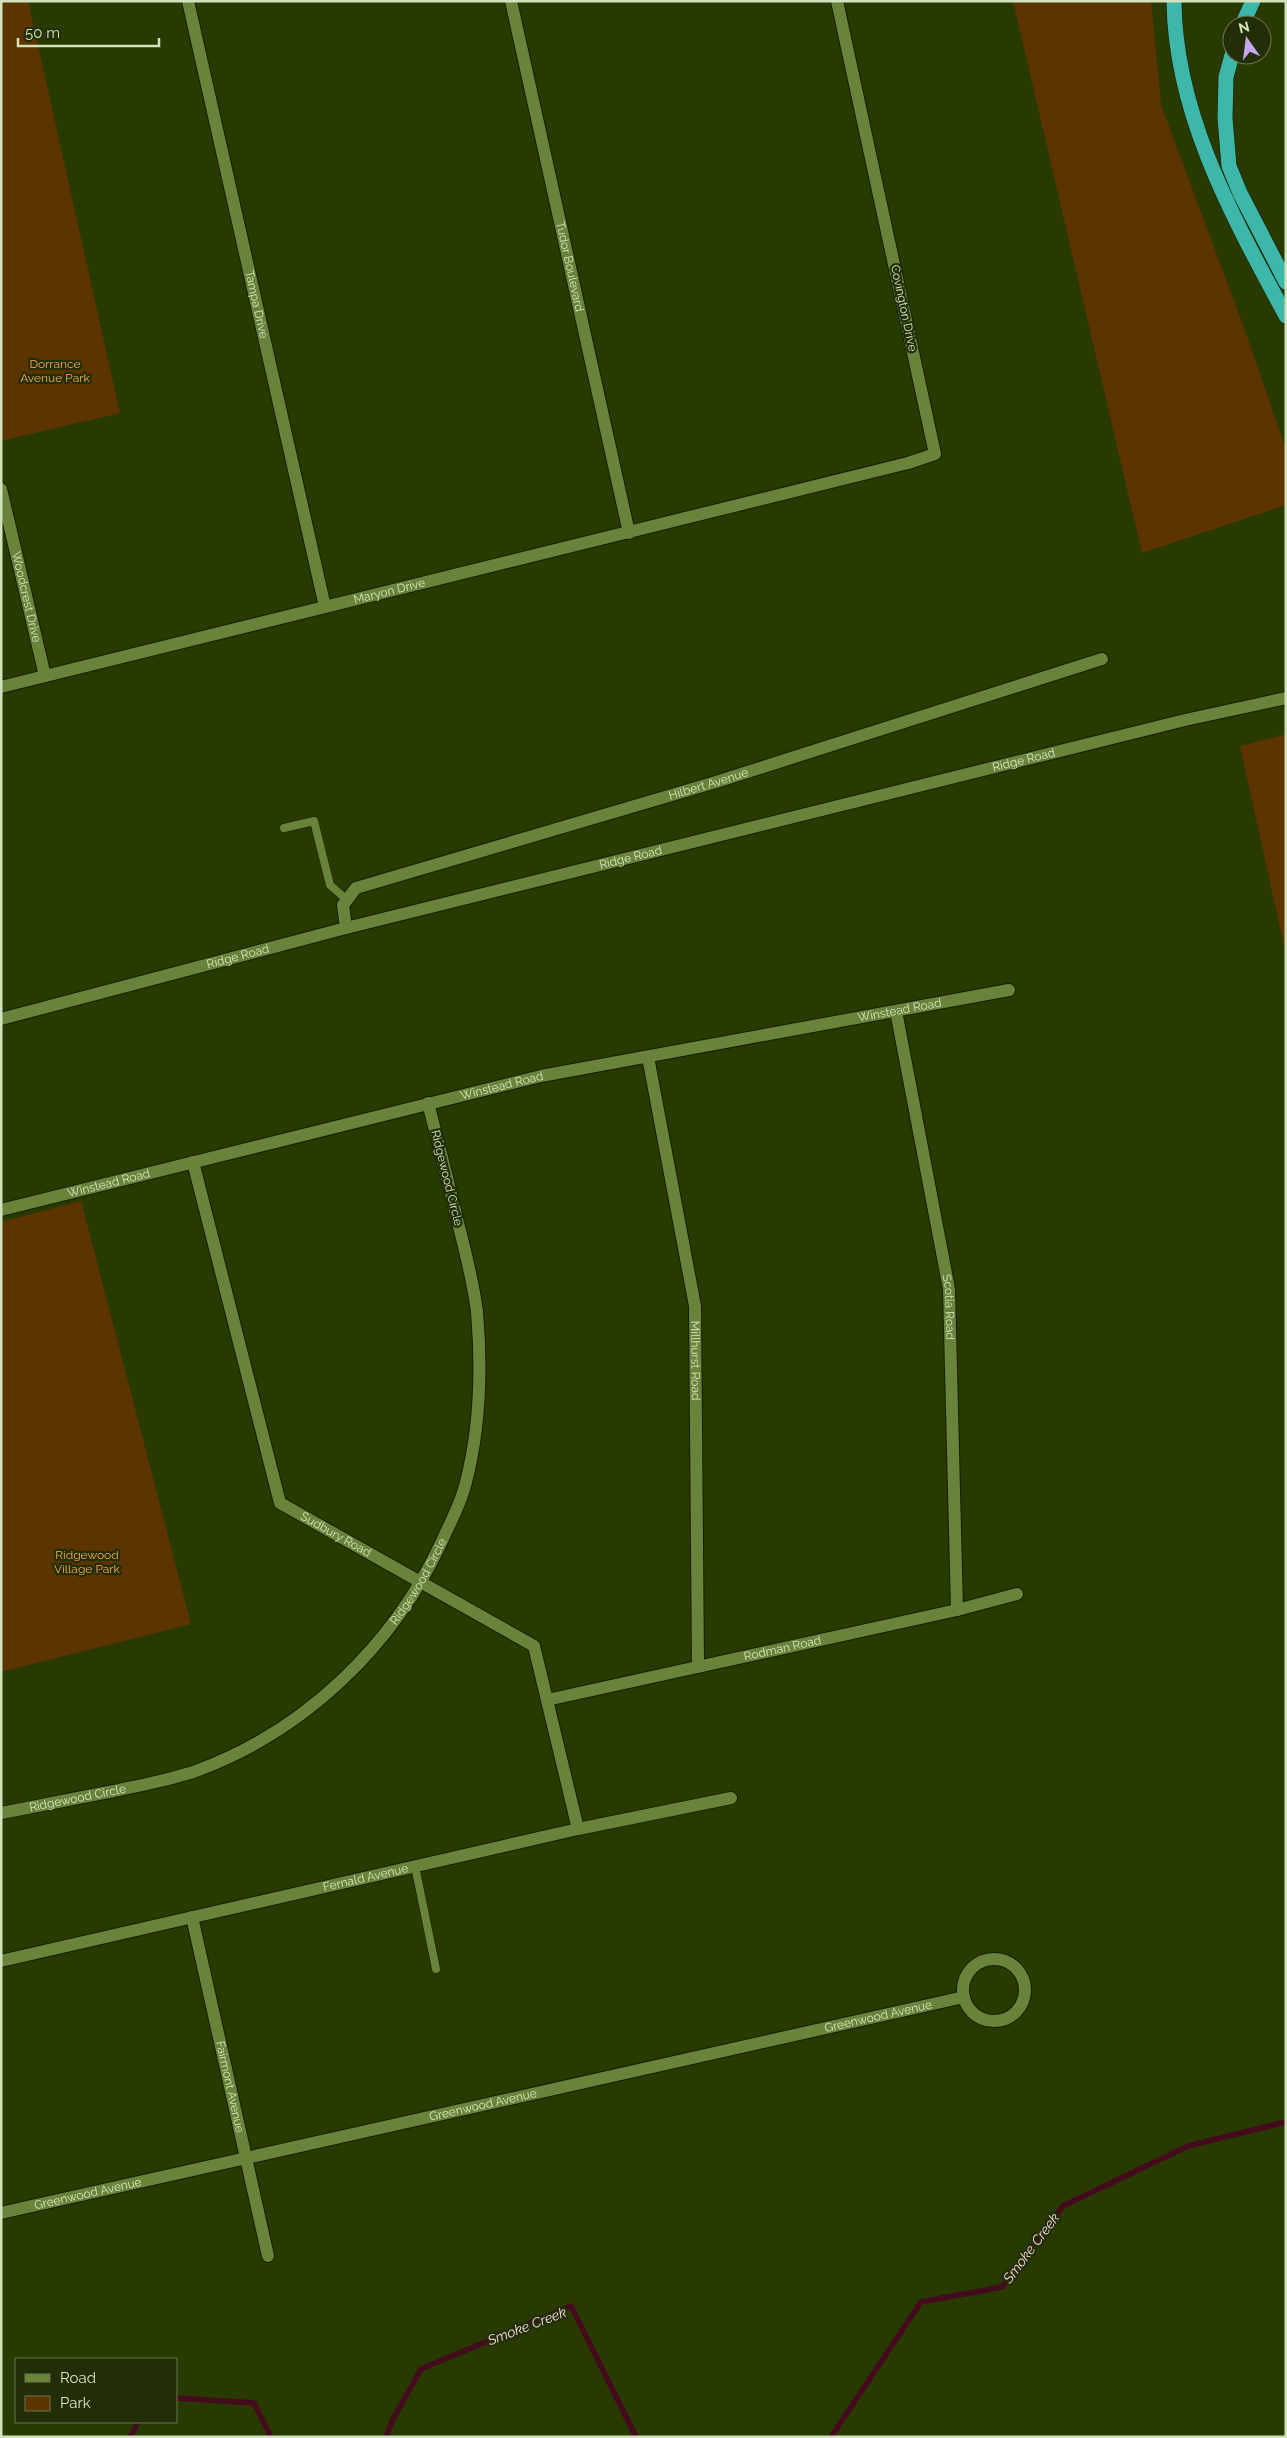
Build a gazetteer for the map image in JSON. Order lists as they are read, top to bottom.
{
  "streets": {
    "street": [
      "Tudor Boulevard",
      "Tampa Drive",
      "Covington Drive",
      "Maryon Drive",
      "Woodcrest Drive",
      "Ridge Road",
      "Hilbert Avenue",
      "Winstead Road",
      "Ridgewood Circle",
      "Scotia Road",
      "Millhurst Road",
      "Sudbury Road",
      "Rodman Road",
      "Fernald Avenue",
      "Greenwood Avenue",
      "Fairmont Avenue"
    ]
  },
  "crossings": [
    ["Tudor Boulevard", "Maryon Drive"],
    ["Tampa Drive", "Maryon Drive"],
    ["Covington Drive", "Maryon Drive"],
    ["Maryon Drive", "Woodcrest Drive"],
    ["Winstead Road", "Ridgewood Circle"],
    ["Winstead Road", "Scotia Road"],
    ["Winstead Road", "Millhurst Road"],
    ["Winstead Road", "Sudbury Road"],
    ["Ridgewood Circle", "Sudbury Road"],
    ["Scotia Road", "Rodman Road"],
    ["Millhurst Road", "Rodman Road"],
    ["Sudbury Road", "Rodman Road"],
    ["Sudbury Road", "Fernald Avenue"],
    ["Fernald Avenue", "Fairmont Avenue"],
    ["Greenwood Avenue", "Fairmont Avenue"]
  ],
  "water": ["Smoke Creek"],
  "parks": ["Dorrance Avenue Park", "Ridgewood Village Park"],
  "legend": ["Road", "Park"],
  "scale_bar": "50 m",
  "north": "top"
}
